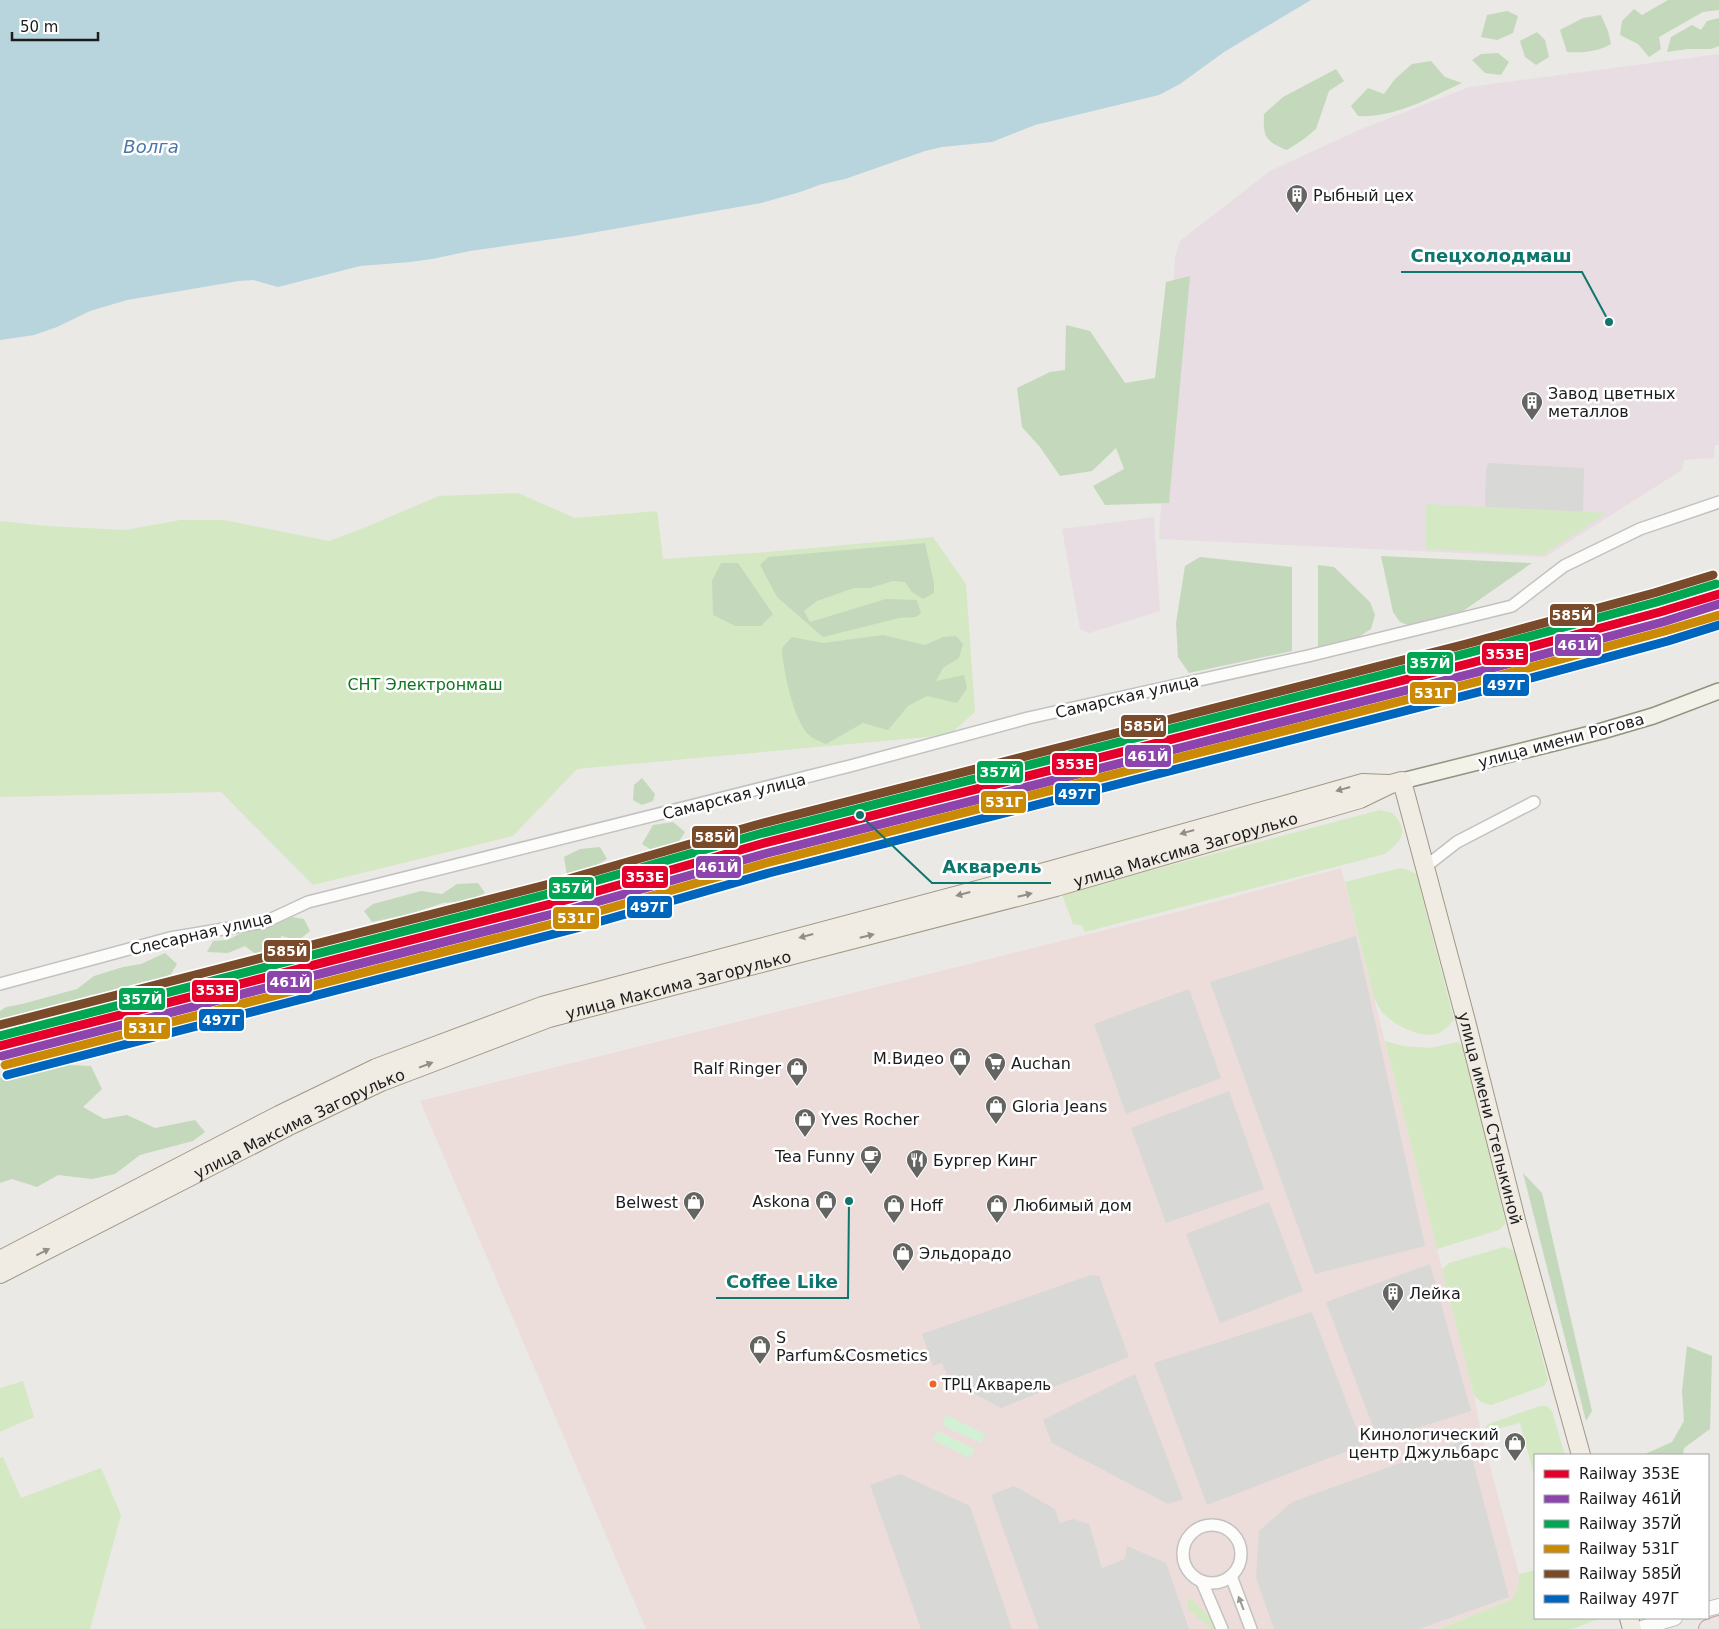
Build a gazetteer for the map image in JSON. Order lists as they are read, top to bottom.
{
  "streets": {
    "main road": ["улица имени Рогова", "улица Максима Загорулько", "улица имени Степыкиной"],
    "street": ["Самарская улица", "Слесарная улица"]
  },
  "crossings": [
    ["Самарская улица", "Слесарная улица"],
    ["улица имени Рогова", "улица Максима Загорулько"],
    ["улица имени Рогова", "улица имени Степыкиной"],
    ["улица Максима Загорулько", "улица имени Степыкиной"]
  ],
  "water": ["Волга"],
  "parks": ["СНТ Электронмаш"],
  "places": {
    "building": ["Рыбный цех", "Завод цветных металлов", "Лейка"],
    "other": [
      "Спецхолодмаш",
      "Акварель",
      "Coffee Like",
      "ТРЦ Акварель"
    ],
    "shop": [
      "М.Видео",
      "Ralf Ringer",
      "Gloria Jeans",
      "Yves Rocher",
      "Askona",
      "Belwest",
      "Hoff",
      "Любимый дом",
      "Эльдорадо",
      "S Parfum&Cosmetics",
      "Кинологический центр Джульбарс"
    ],
    "supermarket": ["Auchan"],
    "cafe": ["Tea Funny"],
    "restaurant": ["Бургер Кинг"]
  },
  "lines": [
    "rail line 585Й",
    "rail line 357Й",
    "rail line 353Е",
    "rail line 461Й",
    "rail line 531Г",
    "rail line 497Г"
  ],
  "legend": [
    "Railway 353Е",
    "Railway 461Й",
    "Railway 357Й",
    "Railway 531Г",
    "Railway 585Й",
    "Railway 497Г"
  ],
  "scale_bar": "50 m"
}
